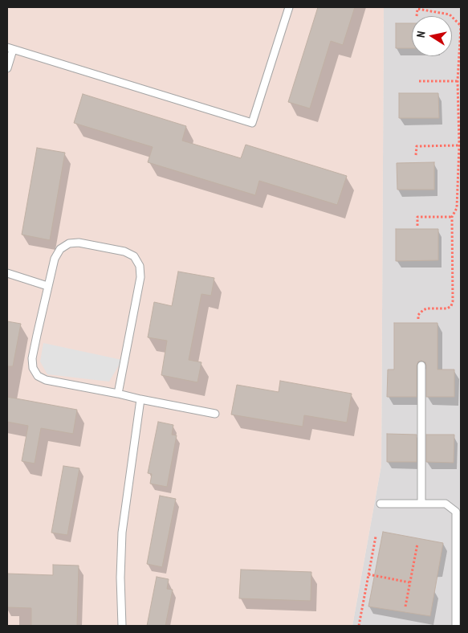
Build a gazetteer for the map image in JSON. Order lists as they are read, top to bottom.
{
  "north": "left"
}
